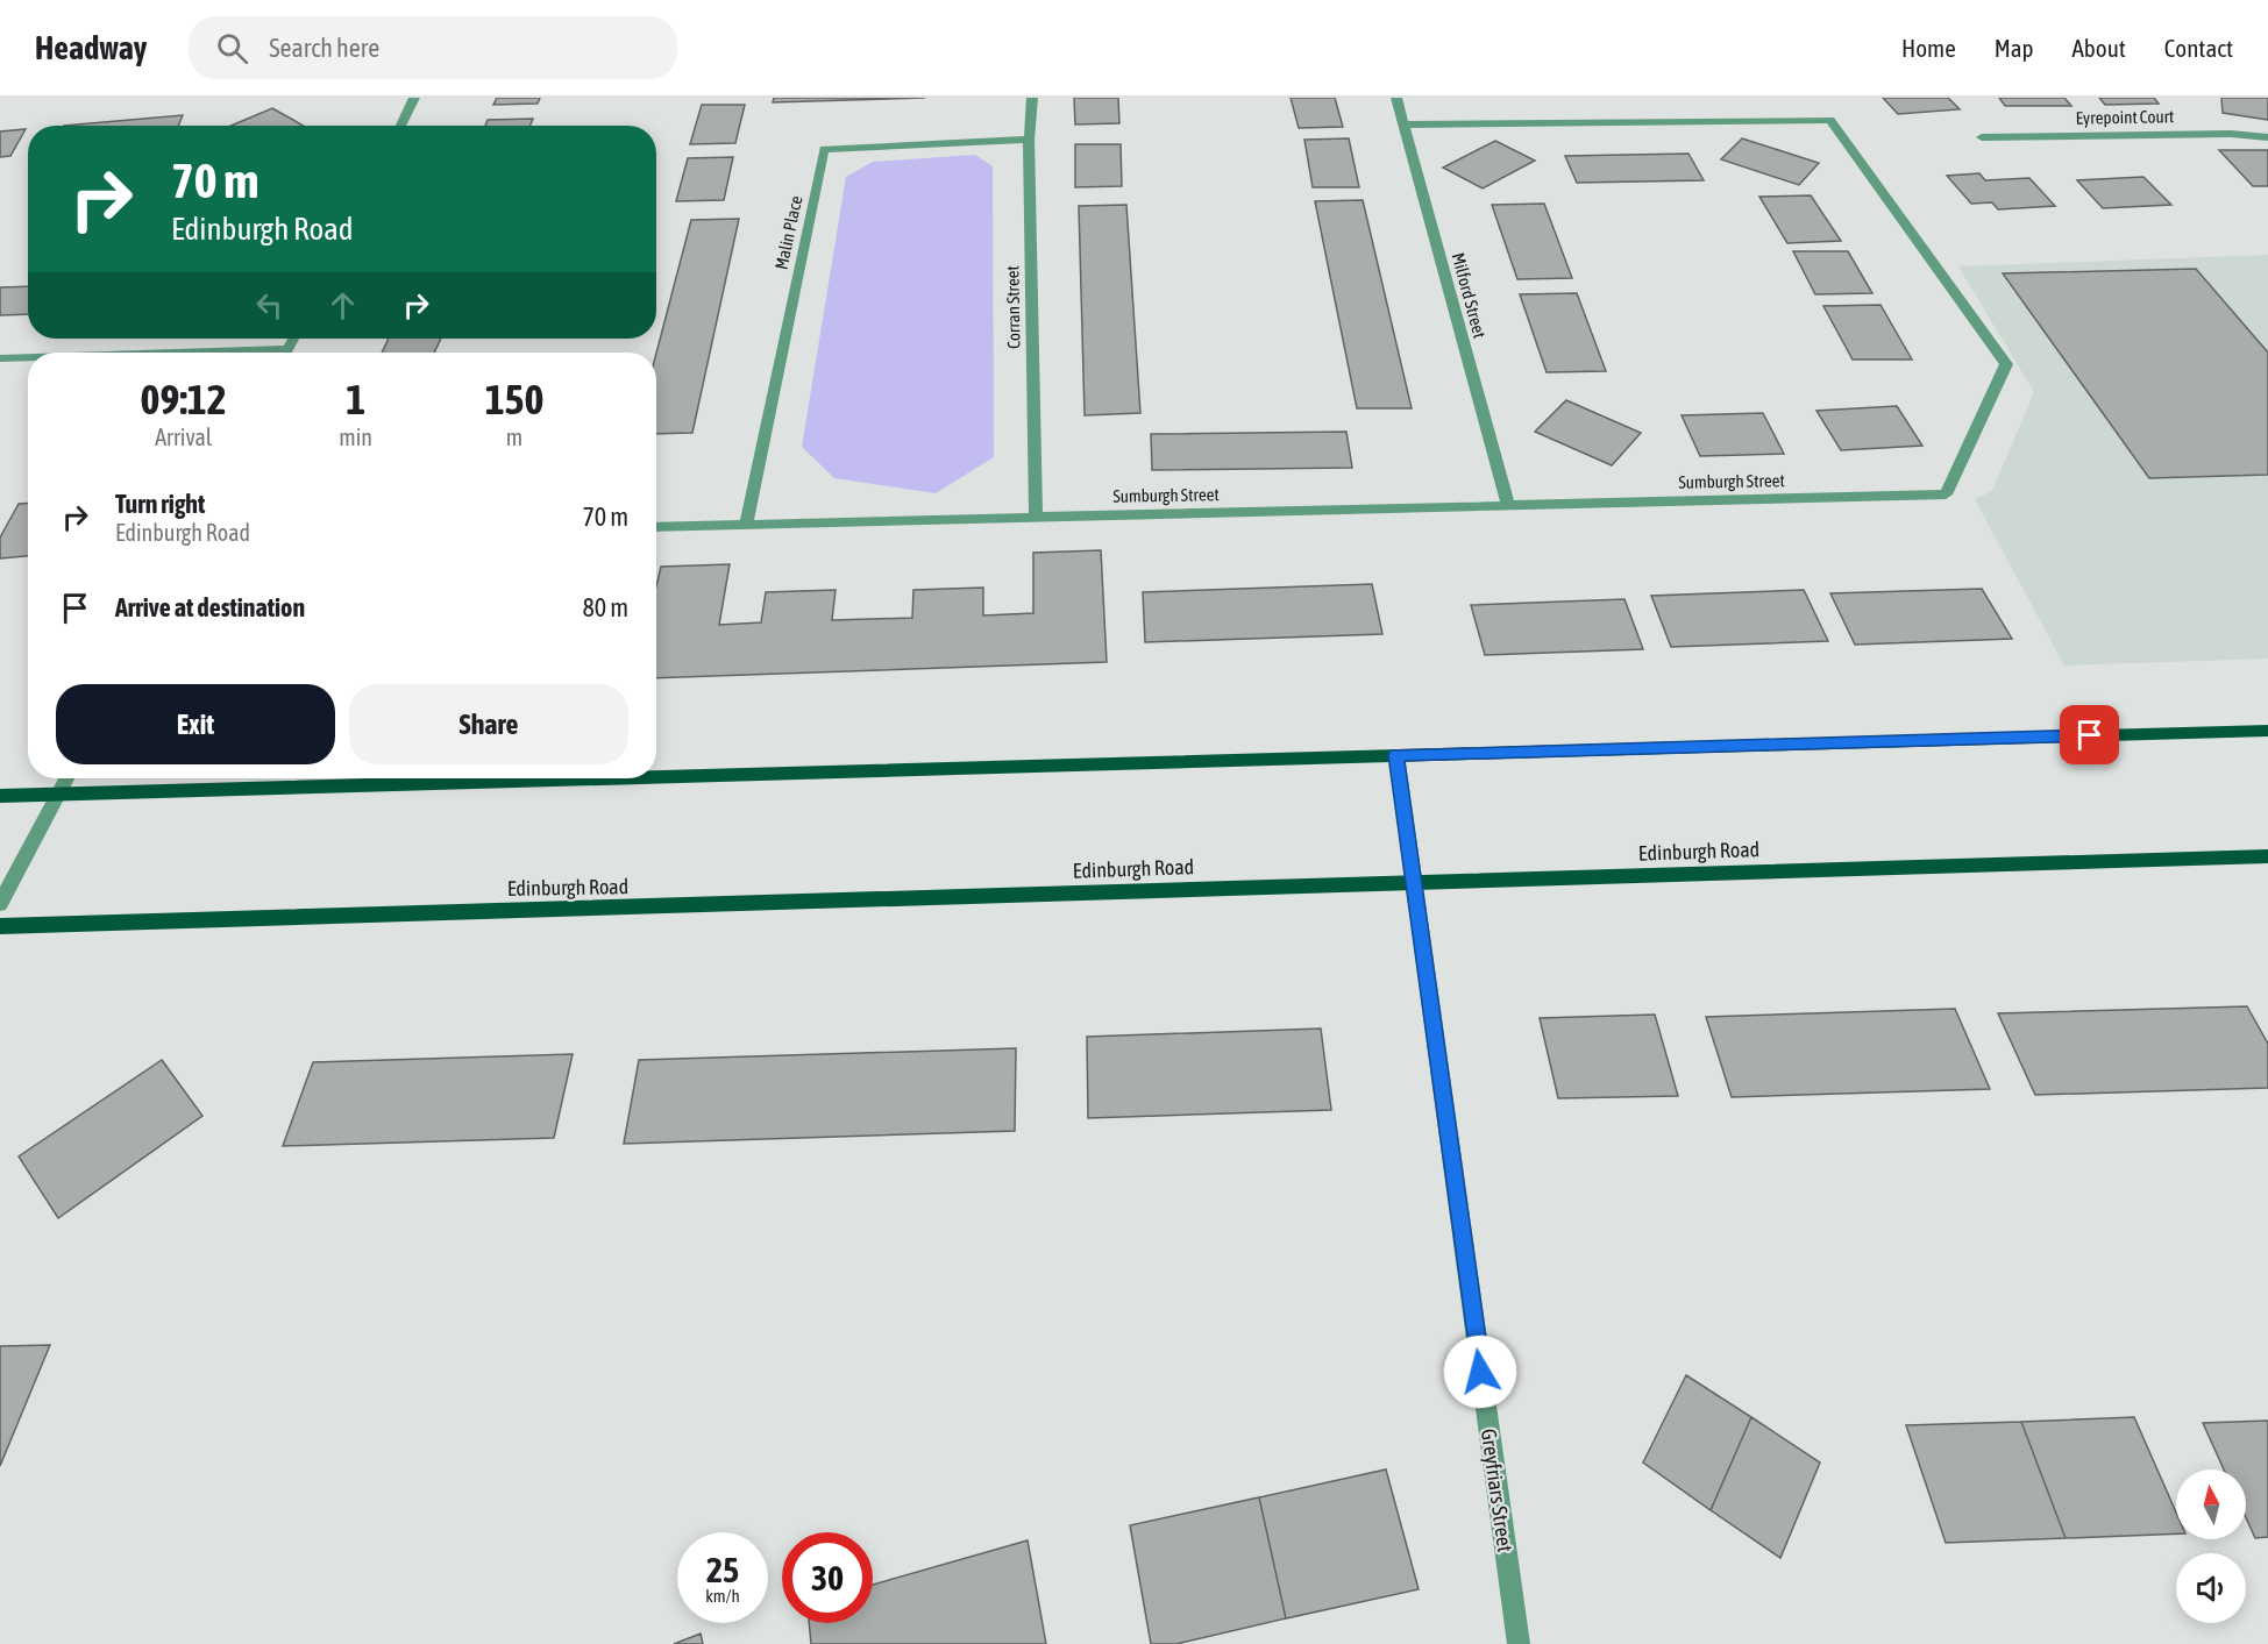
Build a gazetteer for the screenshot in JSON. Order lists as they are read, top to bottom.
{
  "streets": {
    "main road": ["Edinburgh Road"],
    "street": [
      "Eyrepoint Court",
      "Malin Place",
      "Milford Street",
      "Corran Street",
      "Sumburgh Street",
      "Greyfriars Street"
    ]
  },
  "crossings": [
    ["Malin Place", "Corran Street"],
    ["Malin Place", "Sumburgh Street"],
    ["Milford Street", "Sumburgh Street"],
    ["Corran Street", "Sumburgh Street"],
    ["Edinburgh Road", "Greyfriars Street"]
  ],
  "north": "top",
  "page": {
    "header": "Headway",
    "search": "Search here",
    "nav": [
      "Home",
      "Map",
      "About",
      "Contact"
    ],
    "turn": ["70 m", "Edinburgh Road"],
    "eta": [
      "09:12",
      "Arrival",
      "1",
      "min",
      "150",
      "m"
    ],
    "list": [
      {
        "name": "Turn right",
        "note": "Edinburgh Road",
        "value": "70 m"
      },
      {
        "name": "Arrive at destination",
        "value": "80 m"
      }
    ],
    "buttons": ["Exit", "Share"],
    "speed": "25 km/h",
    "limit": "30"
  }
}
